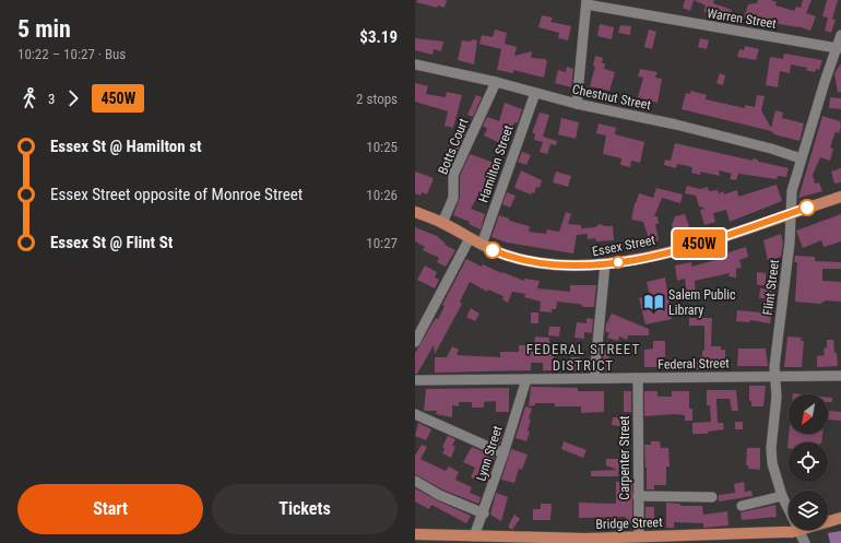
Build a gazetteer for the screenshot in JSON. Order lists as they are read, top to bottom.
{
  "streets": {
    "main road": ["Essex Street", "Bridge Street"],
    "street": [
      "Warren Street",
      "Chestnut Street",
      "Botts Court",
      "Hamilton Street",
      "Flint Street",
      "Federal Street",
      "Lynn Street",
      "Carpenter Street"
    ]
  },
  "crossings": [
    ["Warren Street", "Flint Street"],
    ["Chestnut Street", "Botts Court"],
    ["Chestnut Street", "Hamilton Street"],
    ["Chestnut Street", "Flint Street"],
    ["Botts Court", "Essex Street"],
    ["Hamilton Street", "Essex Street"],
    ["Essex Street", "Flint Street"],
    ["Flint Street", "Federal Street"],
    ["Flint Street", "Bridge Street"],
    ["Federal Street", "Lynn Street"],
    ["Federal Street", "Carpenter Street"],
    ["Lynn Street", "Bridge Street"],
    ["Carpenter Street", "Bridge Street"]
  ],
  "districts": ["FEDERAL STREET DISTRICT"],
  "places": {
    "library": ["Salem Public Library"]
  },
  "lines": ["bus line 450W"],
  "north": "bottom left",
  "page": {
    "heading": ["5 min", "10:22 – 10:27 · Bus", "$3.19"],
    "on_map": "450W",
    "legs": ["3", "450W", "2 stops"],
    "list": [
      {
        "name": "Essex St @ Hamilton st",
        "value": "10:25"
      },
      {
        "name": "Essex Street opposite of Monroe Street",
        "value": "10:26"
      },
      {
        "name": "Essex St @ Flint St",
        "value": "10:27"
      }
    ],
    "buttons": ["Start", "Tickets"]
  }
}
